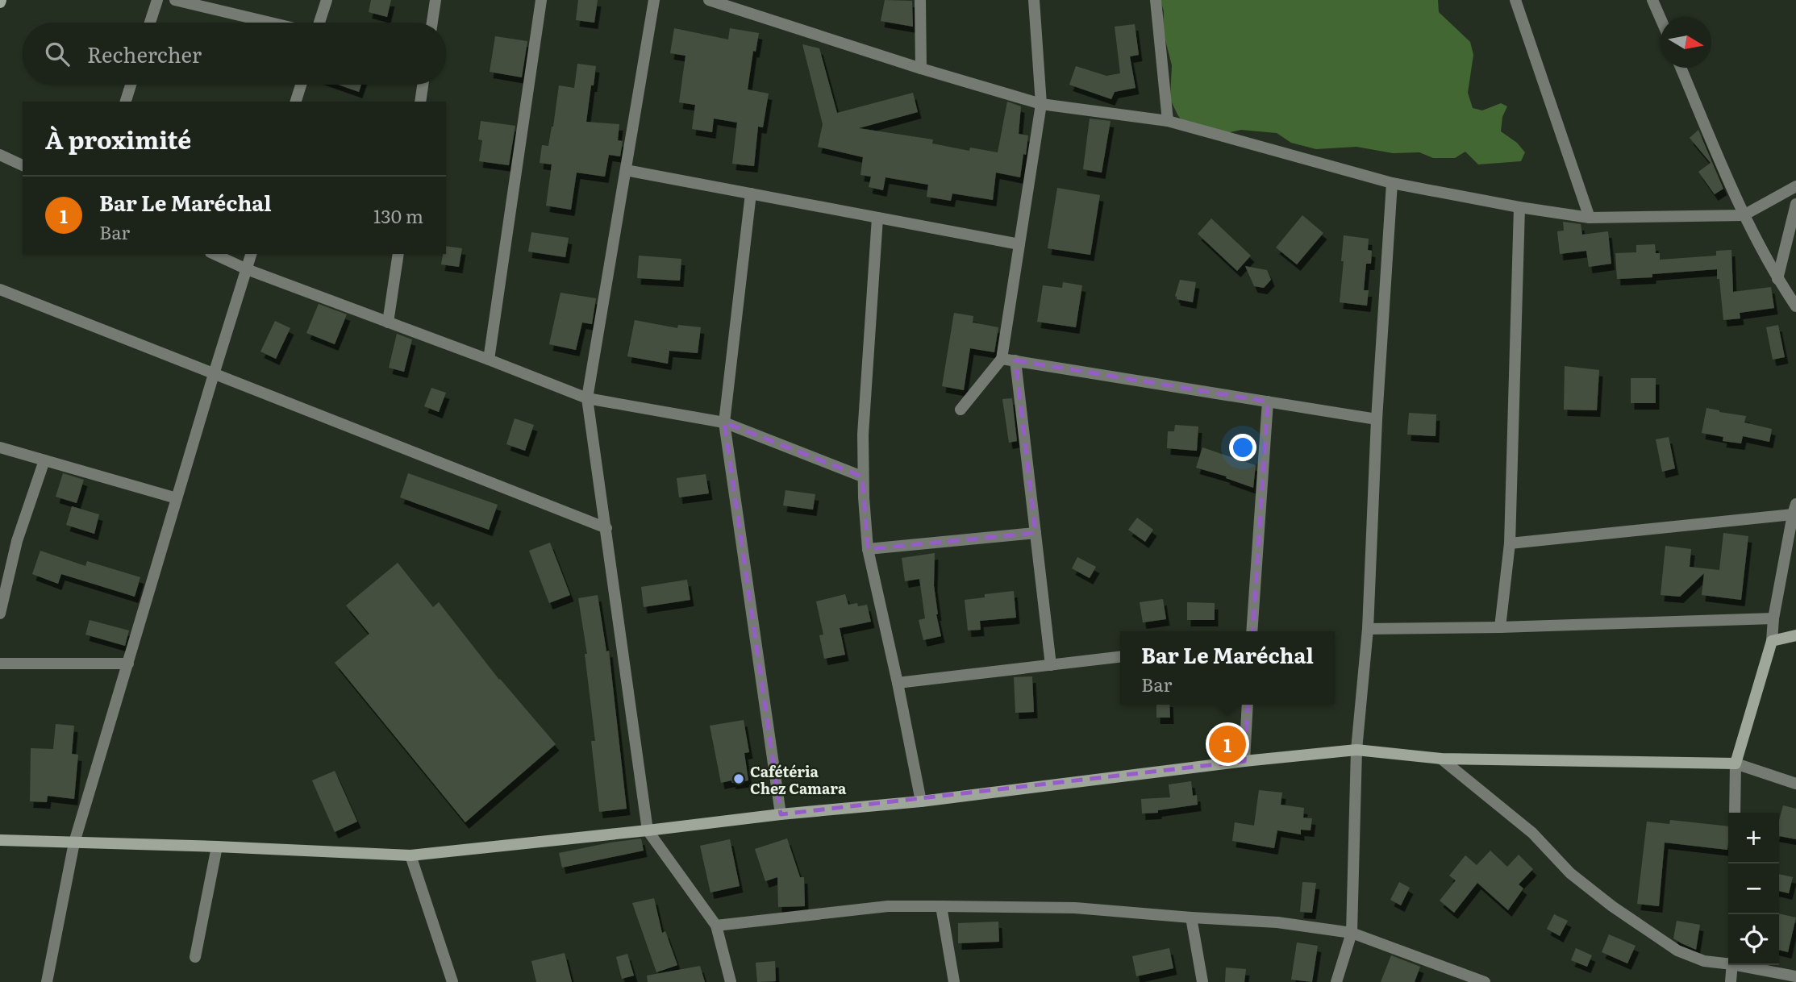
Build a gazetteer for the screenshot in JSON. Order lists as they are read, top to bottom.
{
  "places": ["Cafétéria Chez Camara"],
  "north": "right",
  "page": {
    "search": "Rechercher",
    "heading": "À proximité",
    "list": [
      {
        "mark": "1",
        "name": "Bar Le Maréchal",
        "note": "Bar",
        "value": "130 m"
      }
    ],
    "popup": ["Bar Le Maréchal", "Bar"],
    "pins": "1",
    "map_buttons": ["+", "−"]
  }
}
